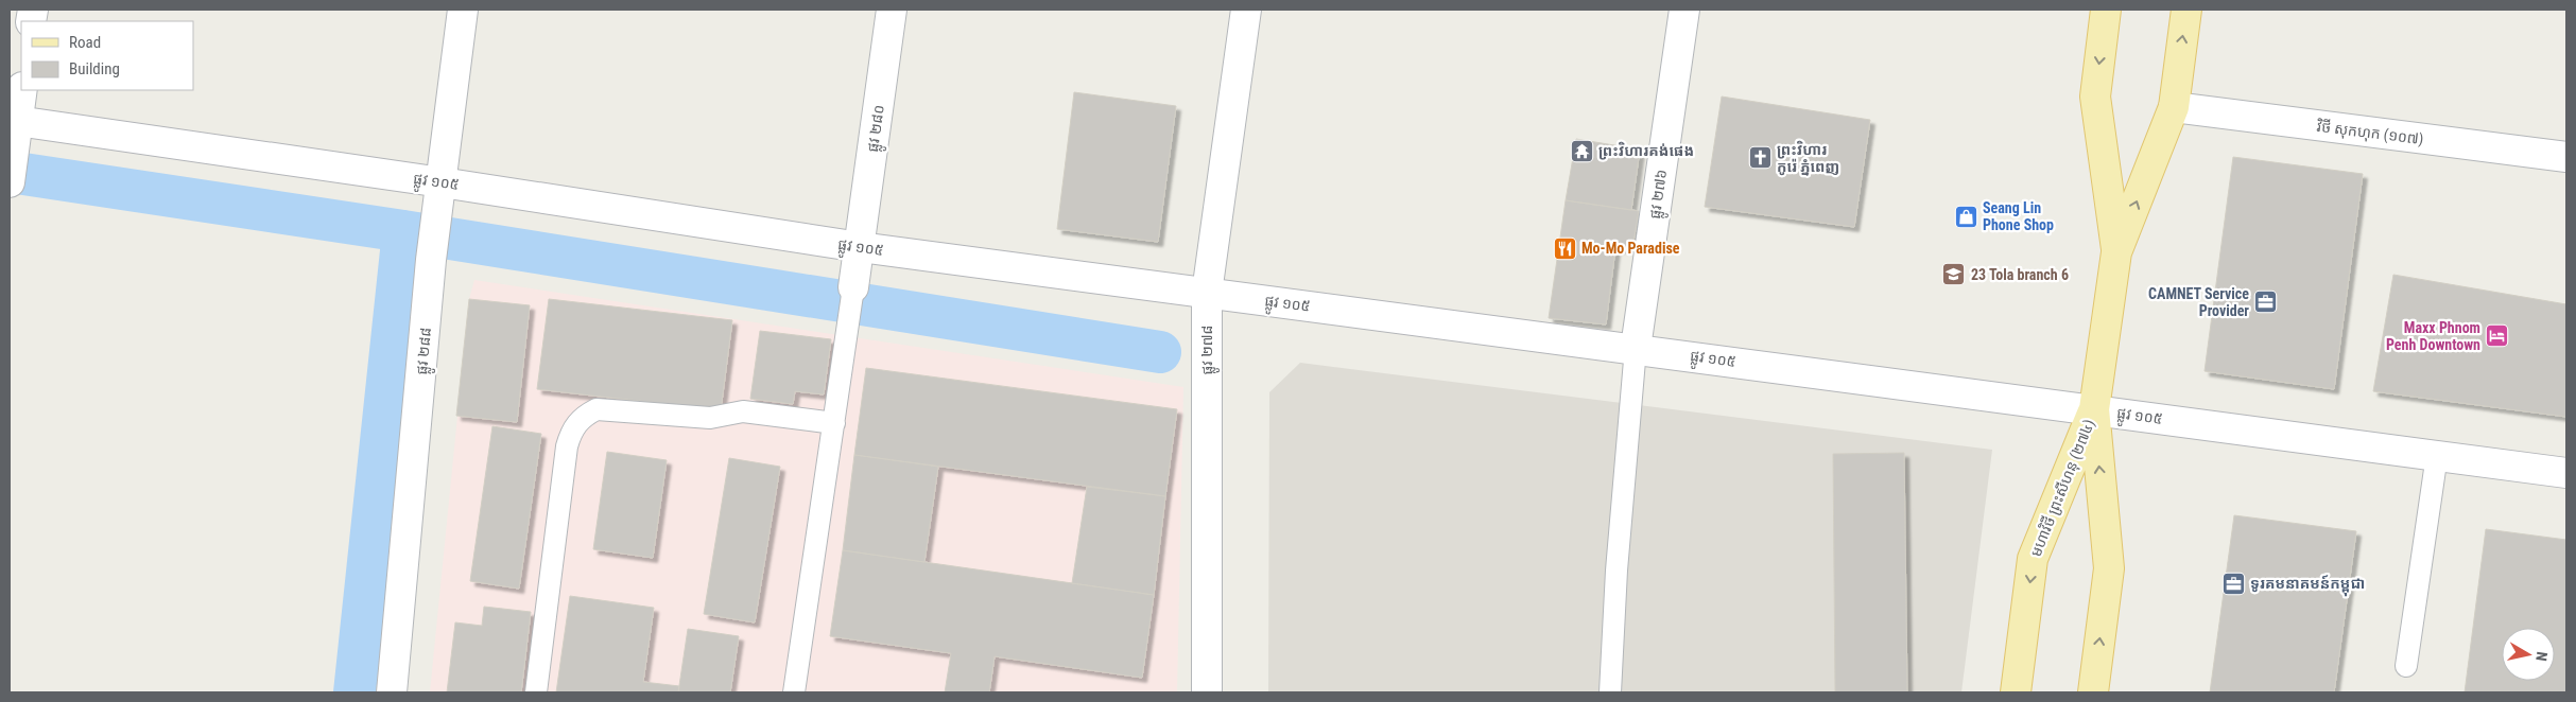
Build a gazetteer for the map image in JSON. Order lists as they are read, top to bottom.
{
  "streets": {
    "main road": ["មហាវិថី ព្រះសីហនុ (២៧៤)"],
    "street": [
      "ផ្លូវ ២៨០",
      "វិថី សុកហុក (១០៧)",
      "ផ្លូវ ១០៥",
      "ផ្លូវ ២៧៦",
      "ផ្លូវ ២៧៨",
      "ផ្លូវ ២៨៨"
    ]
  },
  "crossings": [
    ["ផ្លូវ ២៨០", "ផ្លូវ ១០៥"],
    ["វិថី សុកហុក (១០៧)", "មហាវិថី ព្រះសីហនុ (២៧៤)"],
    ["ផ្លូវ ១០៥", "ផ្លូវ ២៧៦"],
    ["ផ្លូវ ១០៥", "ផ្លូវ ២៧៨"],
    ["ផ្លូវ ១០៥", "ផ្លូវ ២៨៨"],
    ["ផ្លូវ ១០៥", "មហាវិថី ព្រះសីហនុ (២៧៤)"]
  ],
  "places": {
    "temple": ["ព្រះវិហារគង់ផេង"],
    "church": ["ព្រះវិហារ កូរ៉េ ភ្នំពេញ"],
    "shop": ["Seang Lin Phone Shop"],
    "restaurant": ["Mo-Mo Paradise"],
    "school or university": ["23 Tola branch 6"],
    "office": ["CAMNET Service Provider", "ទូរគមនាគមន៍កម្ពុជា"],
    "hotel": ["Maxx Phnom Penh Downtown"]
  },
  "legend": ["Road", "Building"],
  "north": "right"
}
